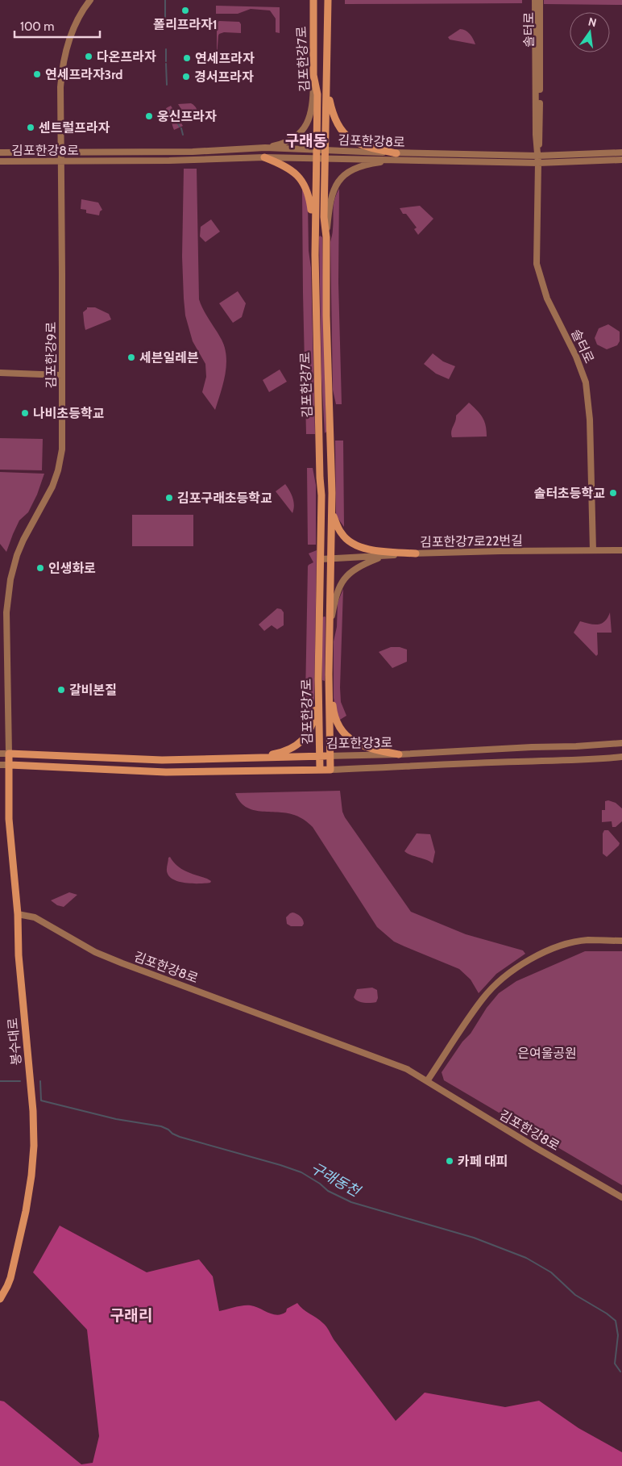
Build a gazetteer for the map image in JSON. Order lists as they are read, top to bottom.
{
  "streets": {
    "main road": ["김포한강7로", "김포한강3로", "봉수대로"],
    "street": [
      "솔터로",
      "김포한강8로",
      "김포한강9로",
      "김포한강7로22번길"
    ]
  },
  "crossings": [
    ["솔터로", "김포한강8로"],
    ["솔터로", "김포한강7로22번길"],
    ["김포한강7로", "김포한강8로"],
    ["김포한강7로", "김포한강7로22번길"],
    ["김포한강7로", "김포한강3로"],
    ["김포한강8로", "김포한강9로"],
    ["김포한강8로", "봉수대로"],
    ["김포한강9로", "김포한강3로"],
    ["김포한강9로", "봉수대로"],
    ["김포한강3로", "봉수대로"]
  ],
  "districts": ["구래동", "구래리"],
  "water": ["구래동천"],
  "parks": ["은여울공원"],
  "places": [
    "폴리프라자1",
    "다온프라자",
    "연세프라자",
    "연세프라자3rd",
    "경서프라자",
    "웅신프라자",
    "센트럴프라자",
    "세븐일레븐",
    "나비초등학교",
    "솔터초등학교",
    "김포구래초등학교",
    "인생화로",
    "갈비본질",
    "카페 대피"
  ],
  "scale_bar": "100 m",
  "north": "top"
}
